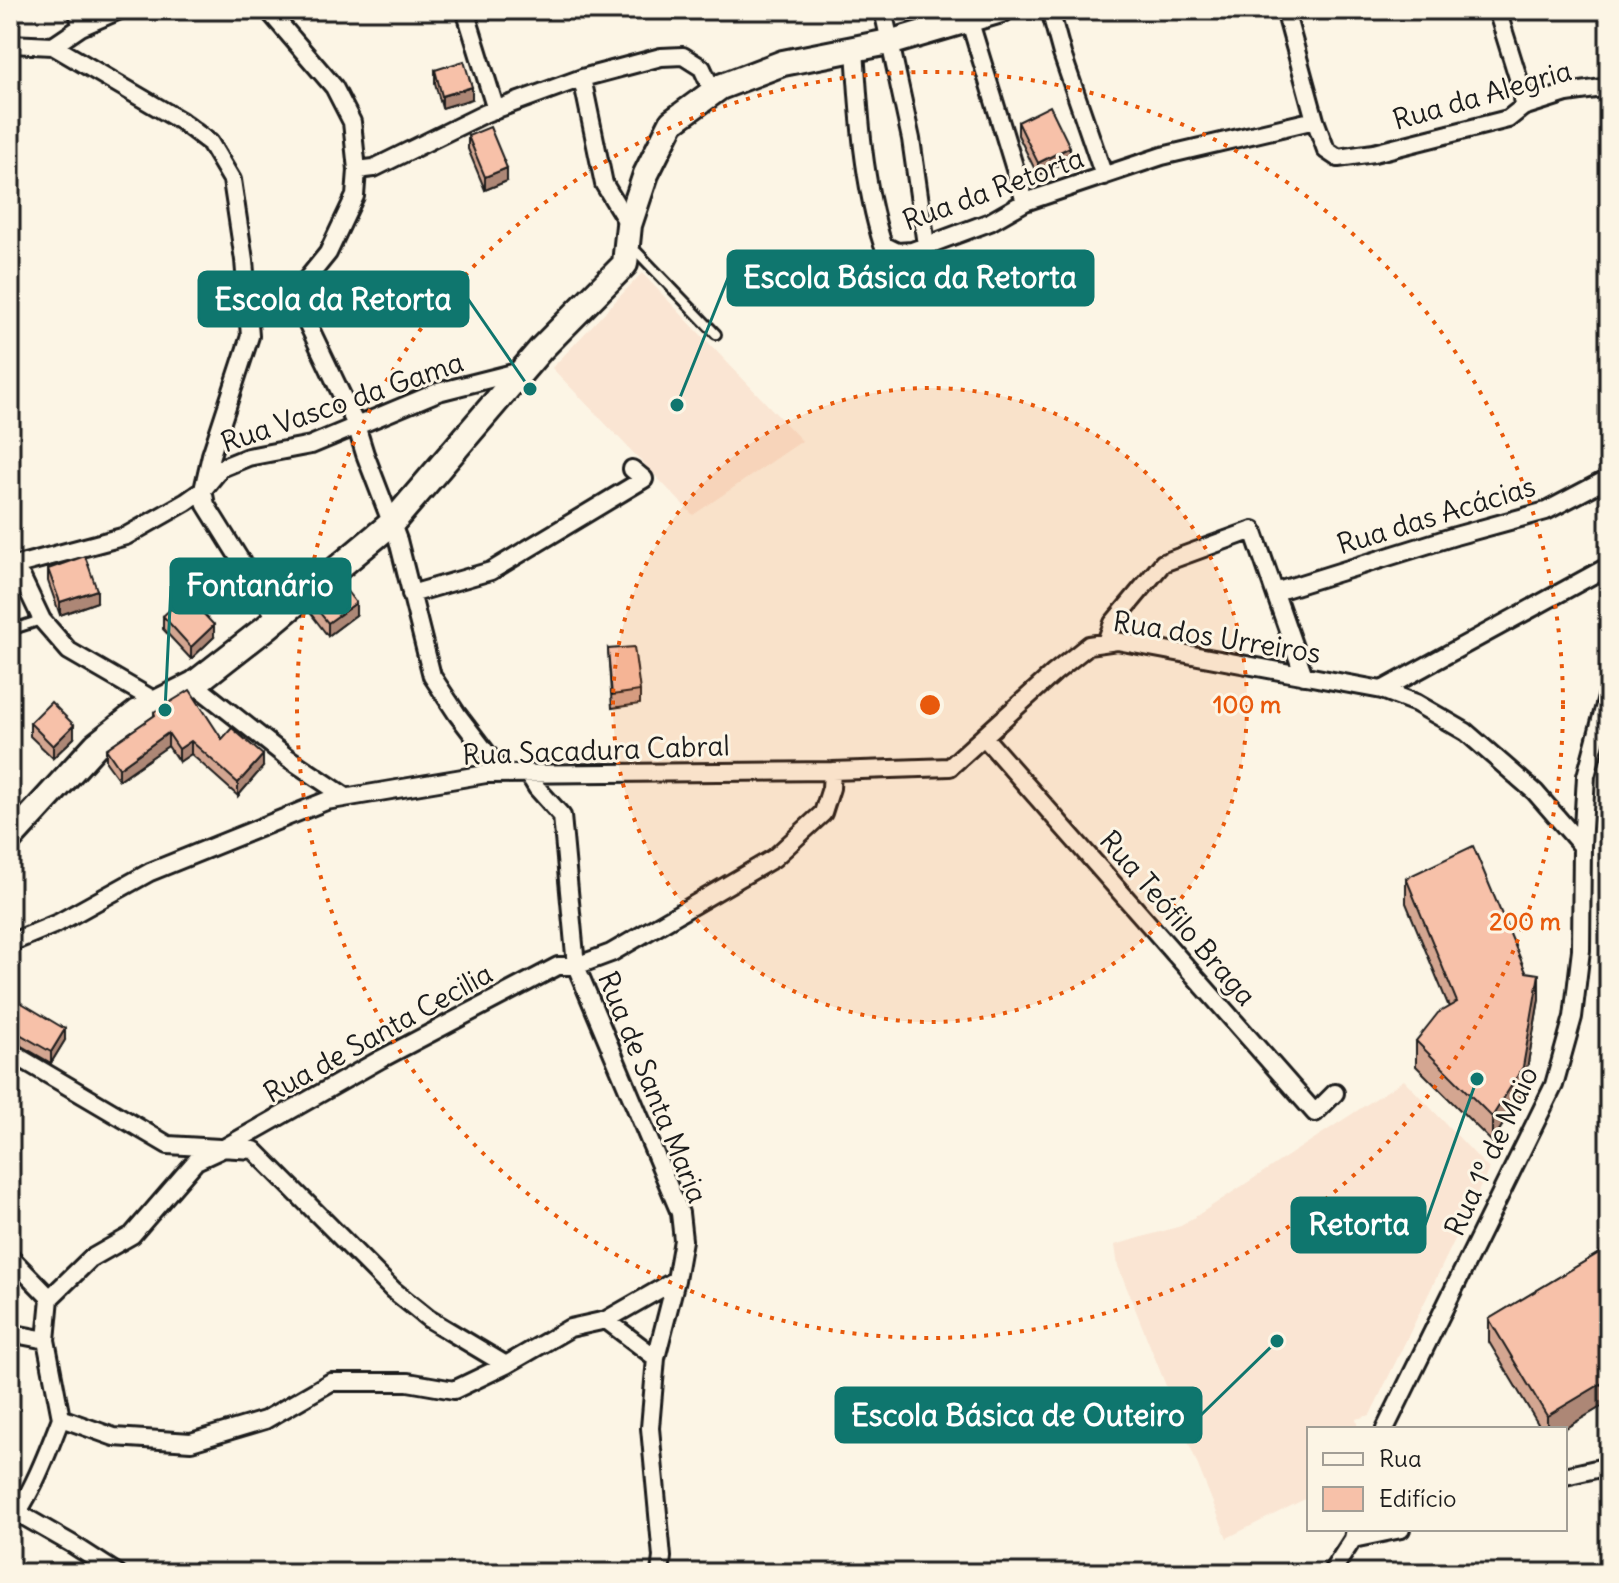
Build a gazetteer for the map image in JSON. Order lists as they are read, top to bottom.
{
  "streets": {
    "street": [
      "Rua da Alegria",
      "Rua da Retorta",
      "Rua Vasco da Gama",
      "Rua das Acácias",
      "Rua dos Urreiros",
      "Rua Sacadura Cabral",
      "Rua Teófilo Braga",
      "Rua de Santa Cecilia",
      "Rua de Santa Maria",
      "Rua 1º de Maio"
    ]
  },
  "crossings": [
    ["Rua da Alegria", "Rua da Retorta"],
    ["Rua dos Urreiros", "Rua Sacadura Cabral"],
    ["Rua dos Urreiros", "Rua Teófilo Braga"],
    ["Rua dos Urreiros", "Rua de Santa Cecilia"],
    ["Rua dos Urreiros", "Rua 1º de Maio"],
    ["Rua Sacadura Cabral", "Rua de Santa Cecilia"],
    ["Rua Sacadura Cabral", "Rua de Santa Maria"],
    ["Rua de Santa Cecilia", "Rua de Santa Maria"]
  ],
  "places": [
    "Escola da Retorta",
    "Escola Básica da Retorta",
    "Fontanário",
    "Retorta",
    "Escola Básica de Outeiro"
  ],
  "legend": ["Rua", "Edifício"],
  "rings": ["100 m", "200 m"]
}
